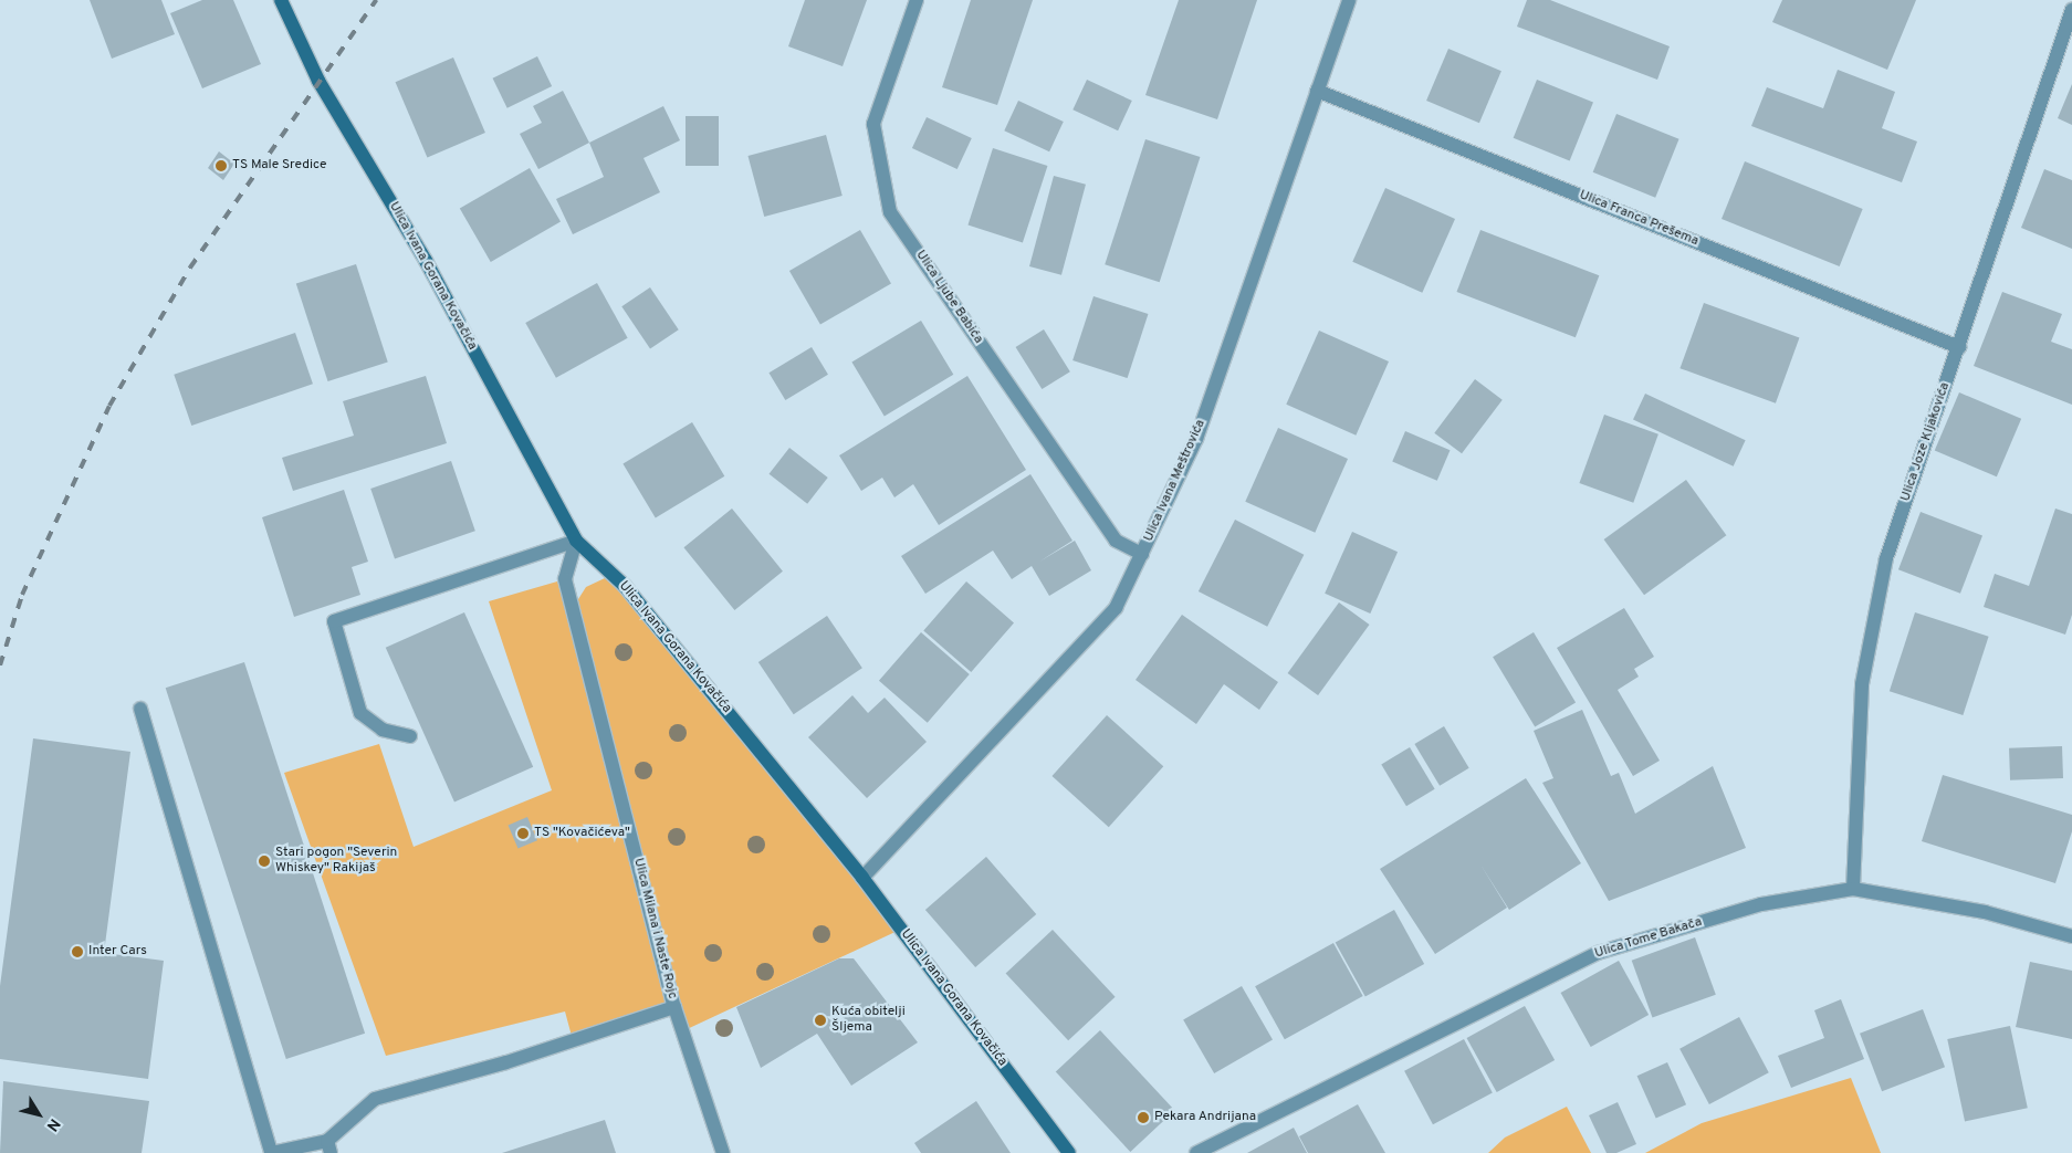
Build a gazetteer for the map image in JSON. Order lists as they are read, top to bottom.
{
  "streets": {
    "street": [
      "Ulica Franca Prešema",
      "Ulica Ivana Gorana Kovačića",
      "Ulica Ljube Babića",
      "Ulica Joze Kljakovića",
      "Ulica Ivana Meštrovića",
      "Ulica Milana i Naste Rojc",
      "Ulica Tome Bakača"
    ]
  },
  "crossings": [
    ["Ulica Franca Prešema", "Ulica Joze Kljakovića"],
    ["Ulica Franca Prešema", "Ulica Ivana Meštrovića"],
    ["Ulica Ivana Gorana Kovačića", "Ulica Ivana Meštrovića"],
    ["Ulica Ivana Gorana Kovačića", "Ulica Milana i Naste Rojc"],
    ["Ulica Ljube Babića", "Ulica Ivana Meštrovića"],
    ["Ulica Joze Kljakovića", "Ulica Tome Bakača"]
  ],
  "places": [
    "TS Male Sredice",
    "TS \"Kovačićeva\"",
    "Stari pogon \"Severin Whiskey\" Rakijaš",
    "Inter Cars",
    "Kuća obitelji Šljema",
    "Pekara Andrijana"
  ],
  "north": "bottom right"
}
